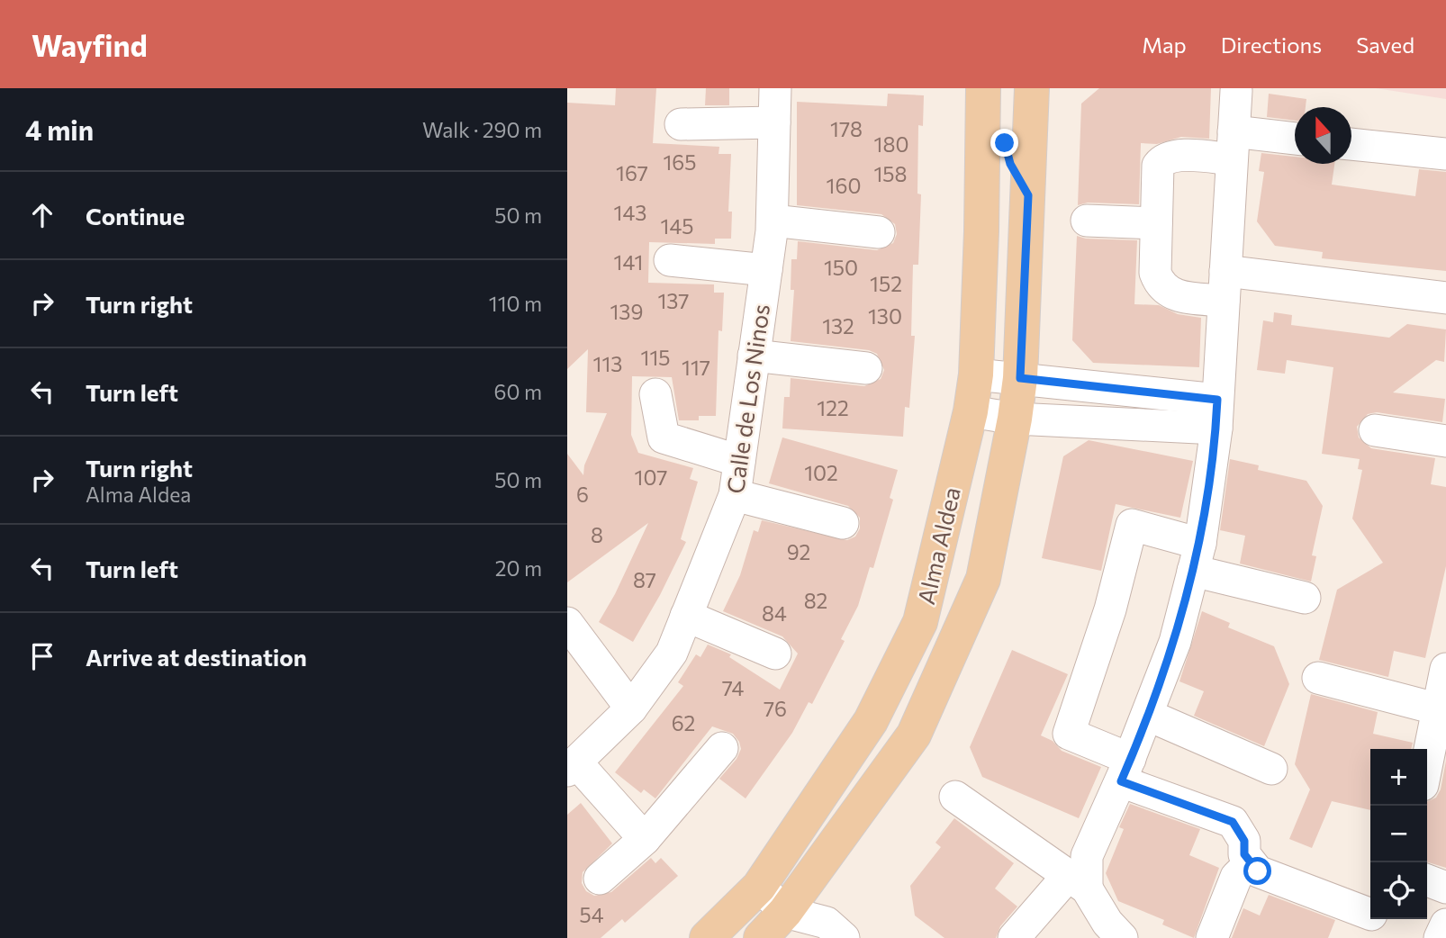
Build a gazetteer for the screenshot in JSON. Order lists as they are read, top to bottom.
{
  "streets": {
    "main road": ["Alma Aldea"],
    "street": ["Calle de Los Ninos"]
  },
  "house_numbers": [
    "178",
    "180",
    "165",
    "167",
    "158",
    "160",
    "143",
    "145",
    "141",
    "150",
    "152",
    "137",
    "139",
    "130",
    "132",
    "115",
    "113",
    "117",
    "122",
    "102",
    "107",
    "6",
    "8",
    "92",
    "87",
    "82",
    "84",
    "74",
    "76",
    "62",
    "54"
  ],
  "north": "top",
  "page": {
    "header": "Wayfind",
    "nav": ["Map", "Directions", "Saved"],
    "heading": ["4 min", "Walk · 290 m"],
    "list": [
      ["Continue", "50 m"],
      ["Turn right", "110 m"],
      ["Turn left", "60 m"],
      ["Turn right", "Alma Aldea", "50 m"],
      ["Turn left", "20 m"],
      "Arrive at destination"
    ],
    "map_buttons": ["+", "−"]
  }
}
